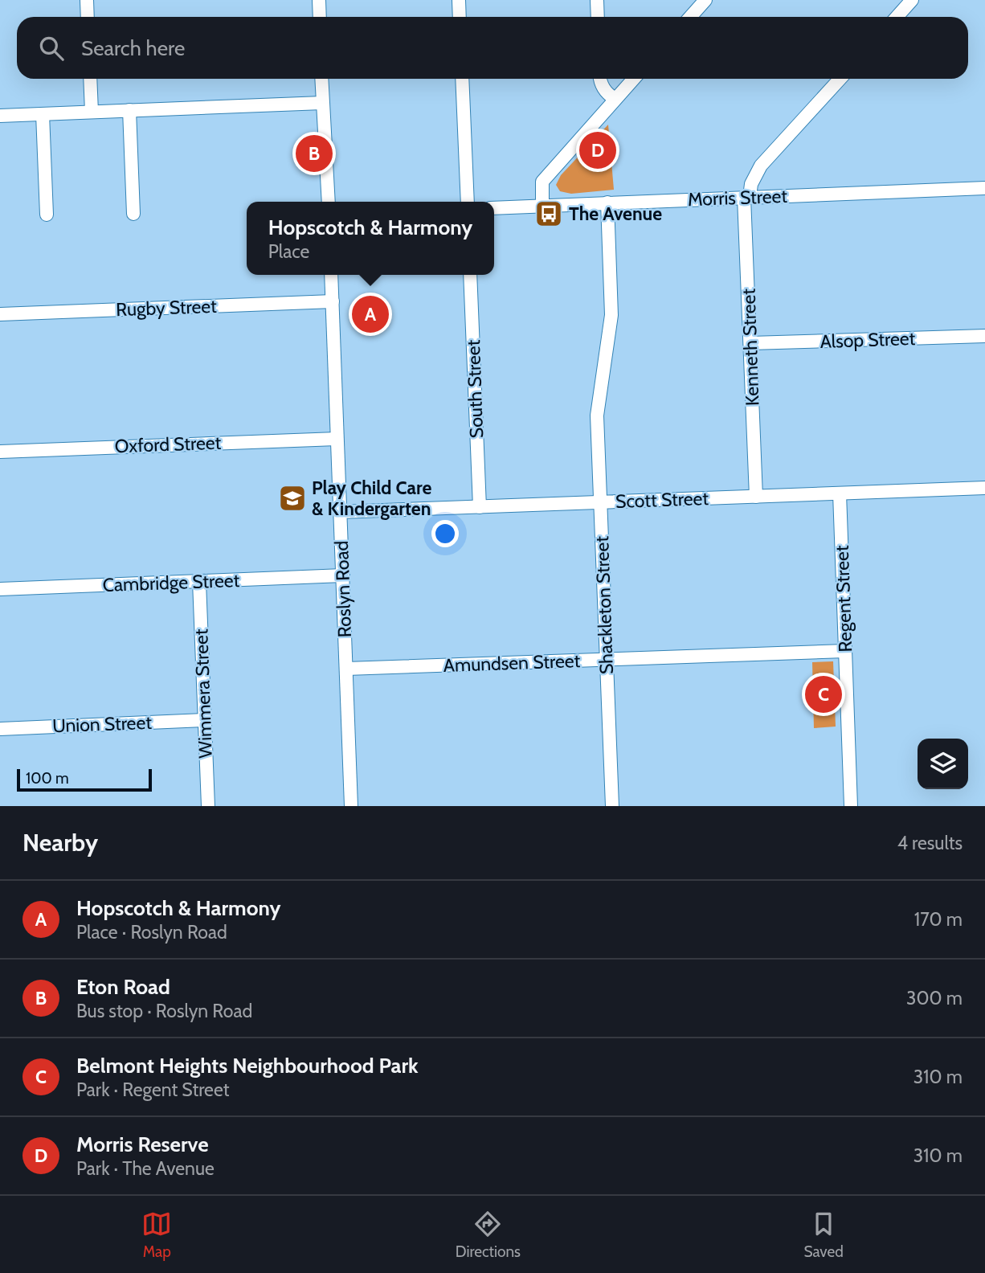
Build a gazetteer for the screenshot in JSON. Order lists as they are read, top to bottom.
{
  "streets": {
    "street": [
      "Morris Street",
      "Rugby Street",
      "Alsop Street",
      "Kenneth Street",
      "South Street",
      "Oxford Street",
      "Scott Street",
      "Cambridge Street",
      "Roslyn Road",
      "Regent Street",
      "Shackleton Street",
      "Amundsen Street",
      "Wimmera Street",
      "Union Street"
    ]
  },
  "crossings": [
    ["Morris Street", "Kenneth Street"],
    ["Morris Street", "Shackleton Street"],
    ["Rugby Street", "Roslyn Road"],
    ["Alsop Street", "Kenneth Street"],
    ["Kenneth Street", "Scott Street"],
    ["South Street", "Scott Street"],
    ["Oxford Street", "Roslyn Road"],
    ["Scott Street", "Roslyn Road"],
    ["Scott Street", "Regent Street"],
    ["Scott Street", "Shackleton Street"],
    ["Cambridge Street", "Roslyn Road"],
    ["Cambridge Street", "Wimmera Street"],
    ["Roslyn Road", "Amundsen Street"],
    ["Regent Street", "Amundsen Street"],
    ["Shackleton Street", "Amundsen Street"],
    ["Wimmera Street", "Union Street"]
  ],
  "places": {
    "bus stop": ["The Avenue"],
    "school or university": ["Play Child Care & Kindergarten"]
  },
  "scale_bar": "100 m",
  "page": {
    "search": "Search here",
    "pins": [
      "D",
      "B",
      "A",
      "C"
    ],
    "popup": ["Hopscotch & Harmony", "Place"],
    "scale": "100 m",
    "heading": ["Nearby", "4 results"],
    "list": [
      {
        "mark": "A",
        "name": "Hopscotch & Harmony",
        "note": "Place · Roslyn Road",
        "value": "170 m"
      },
      {
        "mark": "B",
        "name": "Eton Road",
        "note": "Bus stop · Roslyn Road",
        "value": "300 m"
      },
      {
        "mark": "C",
        "name": "Belmont Heights Neighbourhood Park",
        "note": "Park · Regent Street",
        "value": "310 m"
      },
      {
        "mark": "D",
        "name": "Morris Reserve",
        "note": "Park · The Avenue",
        "value": "310 m"
      }
    ],
    "nav": ["Map", "Directions", "Saved"]
  }
}
